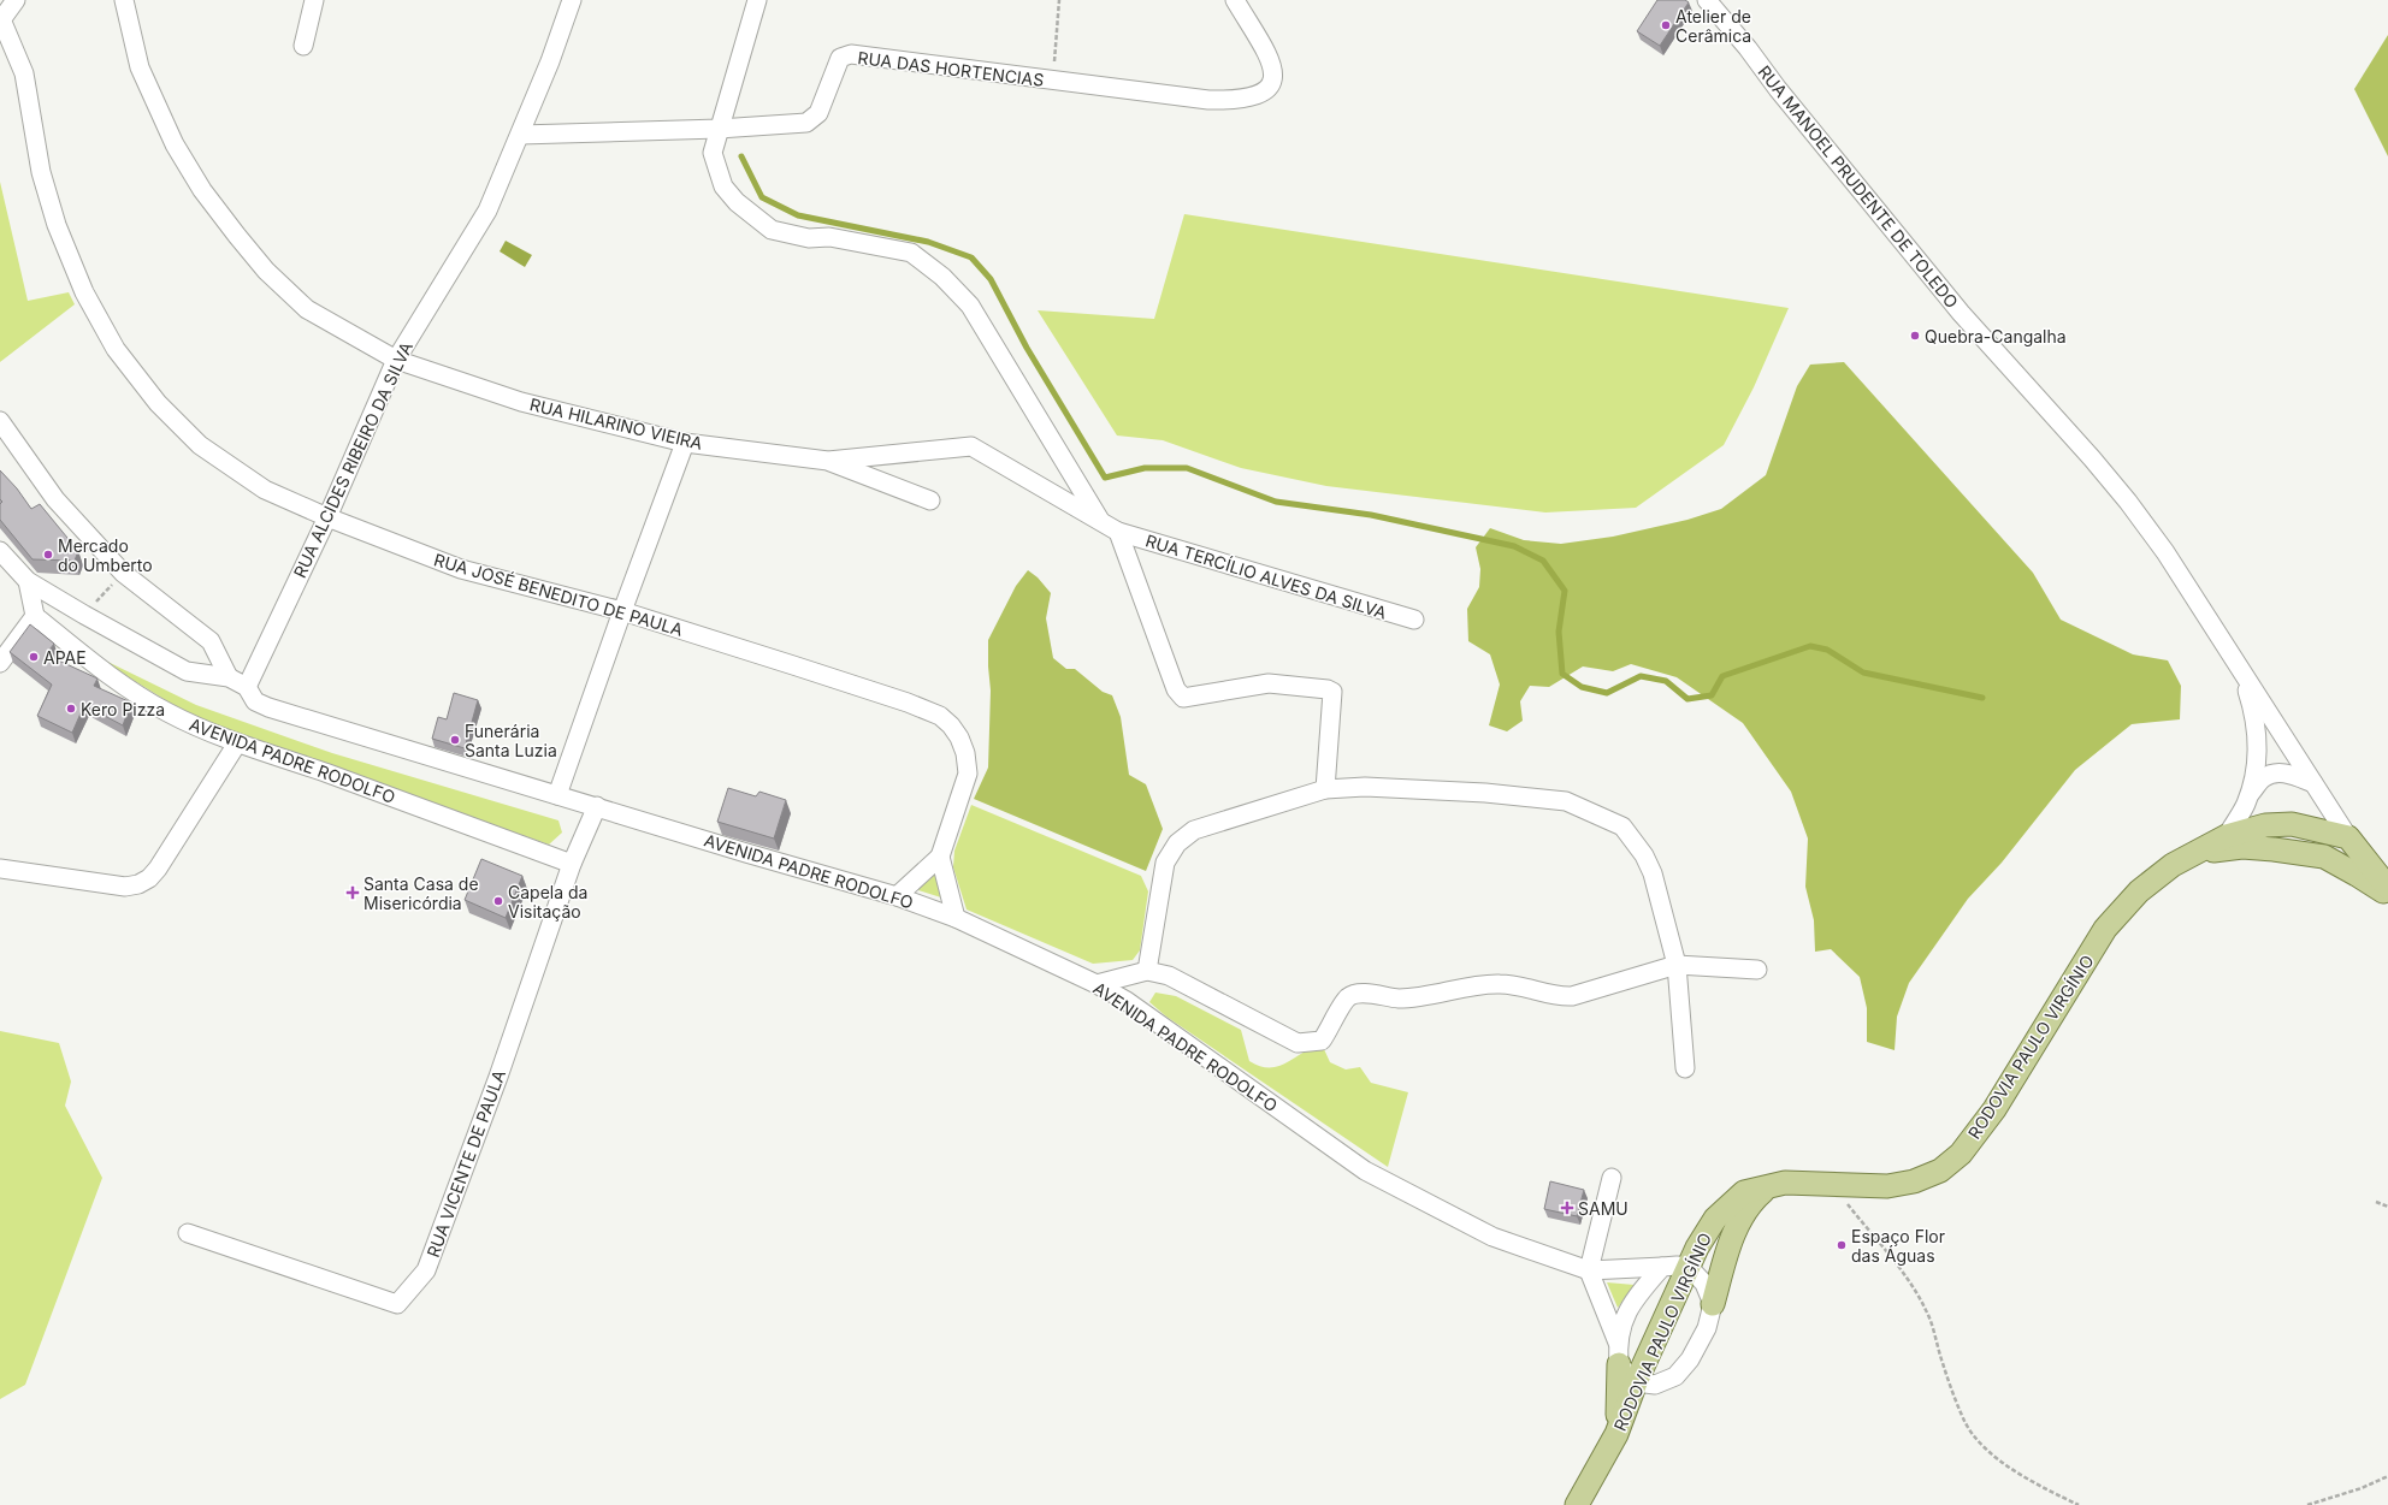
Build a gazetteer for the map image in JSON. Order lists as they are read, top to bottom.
{
  "streets": {
    "main road": ["RODOVIA PAULO VIRGÍNIO"],
    "street": [
      "RUA DAS HORTENCIAS",
      "RUA MANOEL PRUDENTE DE TOLEDO",
      "RUA HILARINO VIEIRA",
      "RUA ALCIDES RIBEIRO DA SILVA",
      "RUA TERCÍLIO ALVES DA SILVA",
      "RUA JOSÉ BENEDITO DE PAULA",
      "AVENIDA PADRE RODOLFO",
      "RUA VICENTE DE PAULA"
    ]
  },
  "crossings": [
    ["RUA DAS HORTENCIAS", "RUA ALCIDES RIBEIRO DA SILVA"],
    ["RUA MANOEL PRUDENTE DE TOLEDO", "RODOVIA PAULO VIRGÍNIO"],
    ["RUA HILARINO VIEIRA", "RUA ALCIDES RIBEIRO DA SILVA"],
    ["RUA HILARINO VIEIRA", "RUA TERCÍLIO ALVES DA SILVA"],
    ["RUA ALCIDES RIBEIRO DA SILVA", "RUA JOSÉ BENEDITO DE PAULA"],
    ["RUA ALCIDES RIBEIRO DA SILVA", "AVENIDA PADRE RODOLFO"],
    ["AVENIDA PADRE RODOLFO", "RODOVIA PAULO VIRGÍNIO"],
    ["AVENIDA PADRE RODOLFO", "RUA VICENTE DE PAULA"]
  ],
  "places": {
    "other": [
      "Atelier de Cerâmica",
      "Quebra-Cangalha",
      "Mercado do Umberto",
      "APAE",
      "Kero Pizza",
      "Funerária Santa Luzia",
      "Capela da Visitação",
      "Espaço Flor das Águas"
    ],
    "health": ["Santa Casa de Misericórdia", "SAMU"]
  }
}
